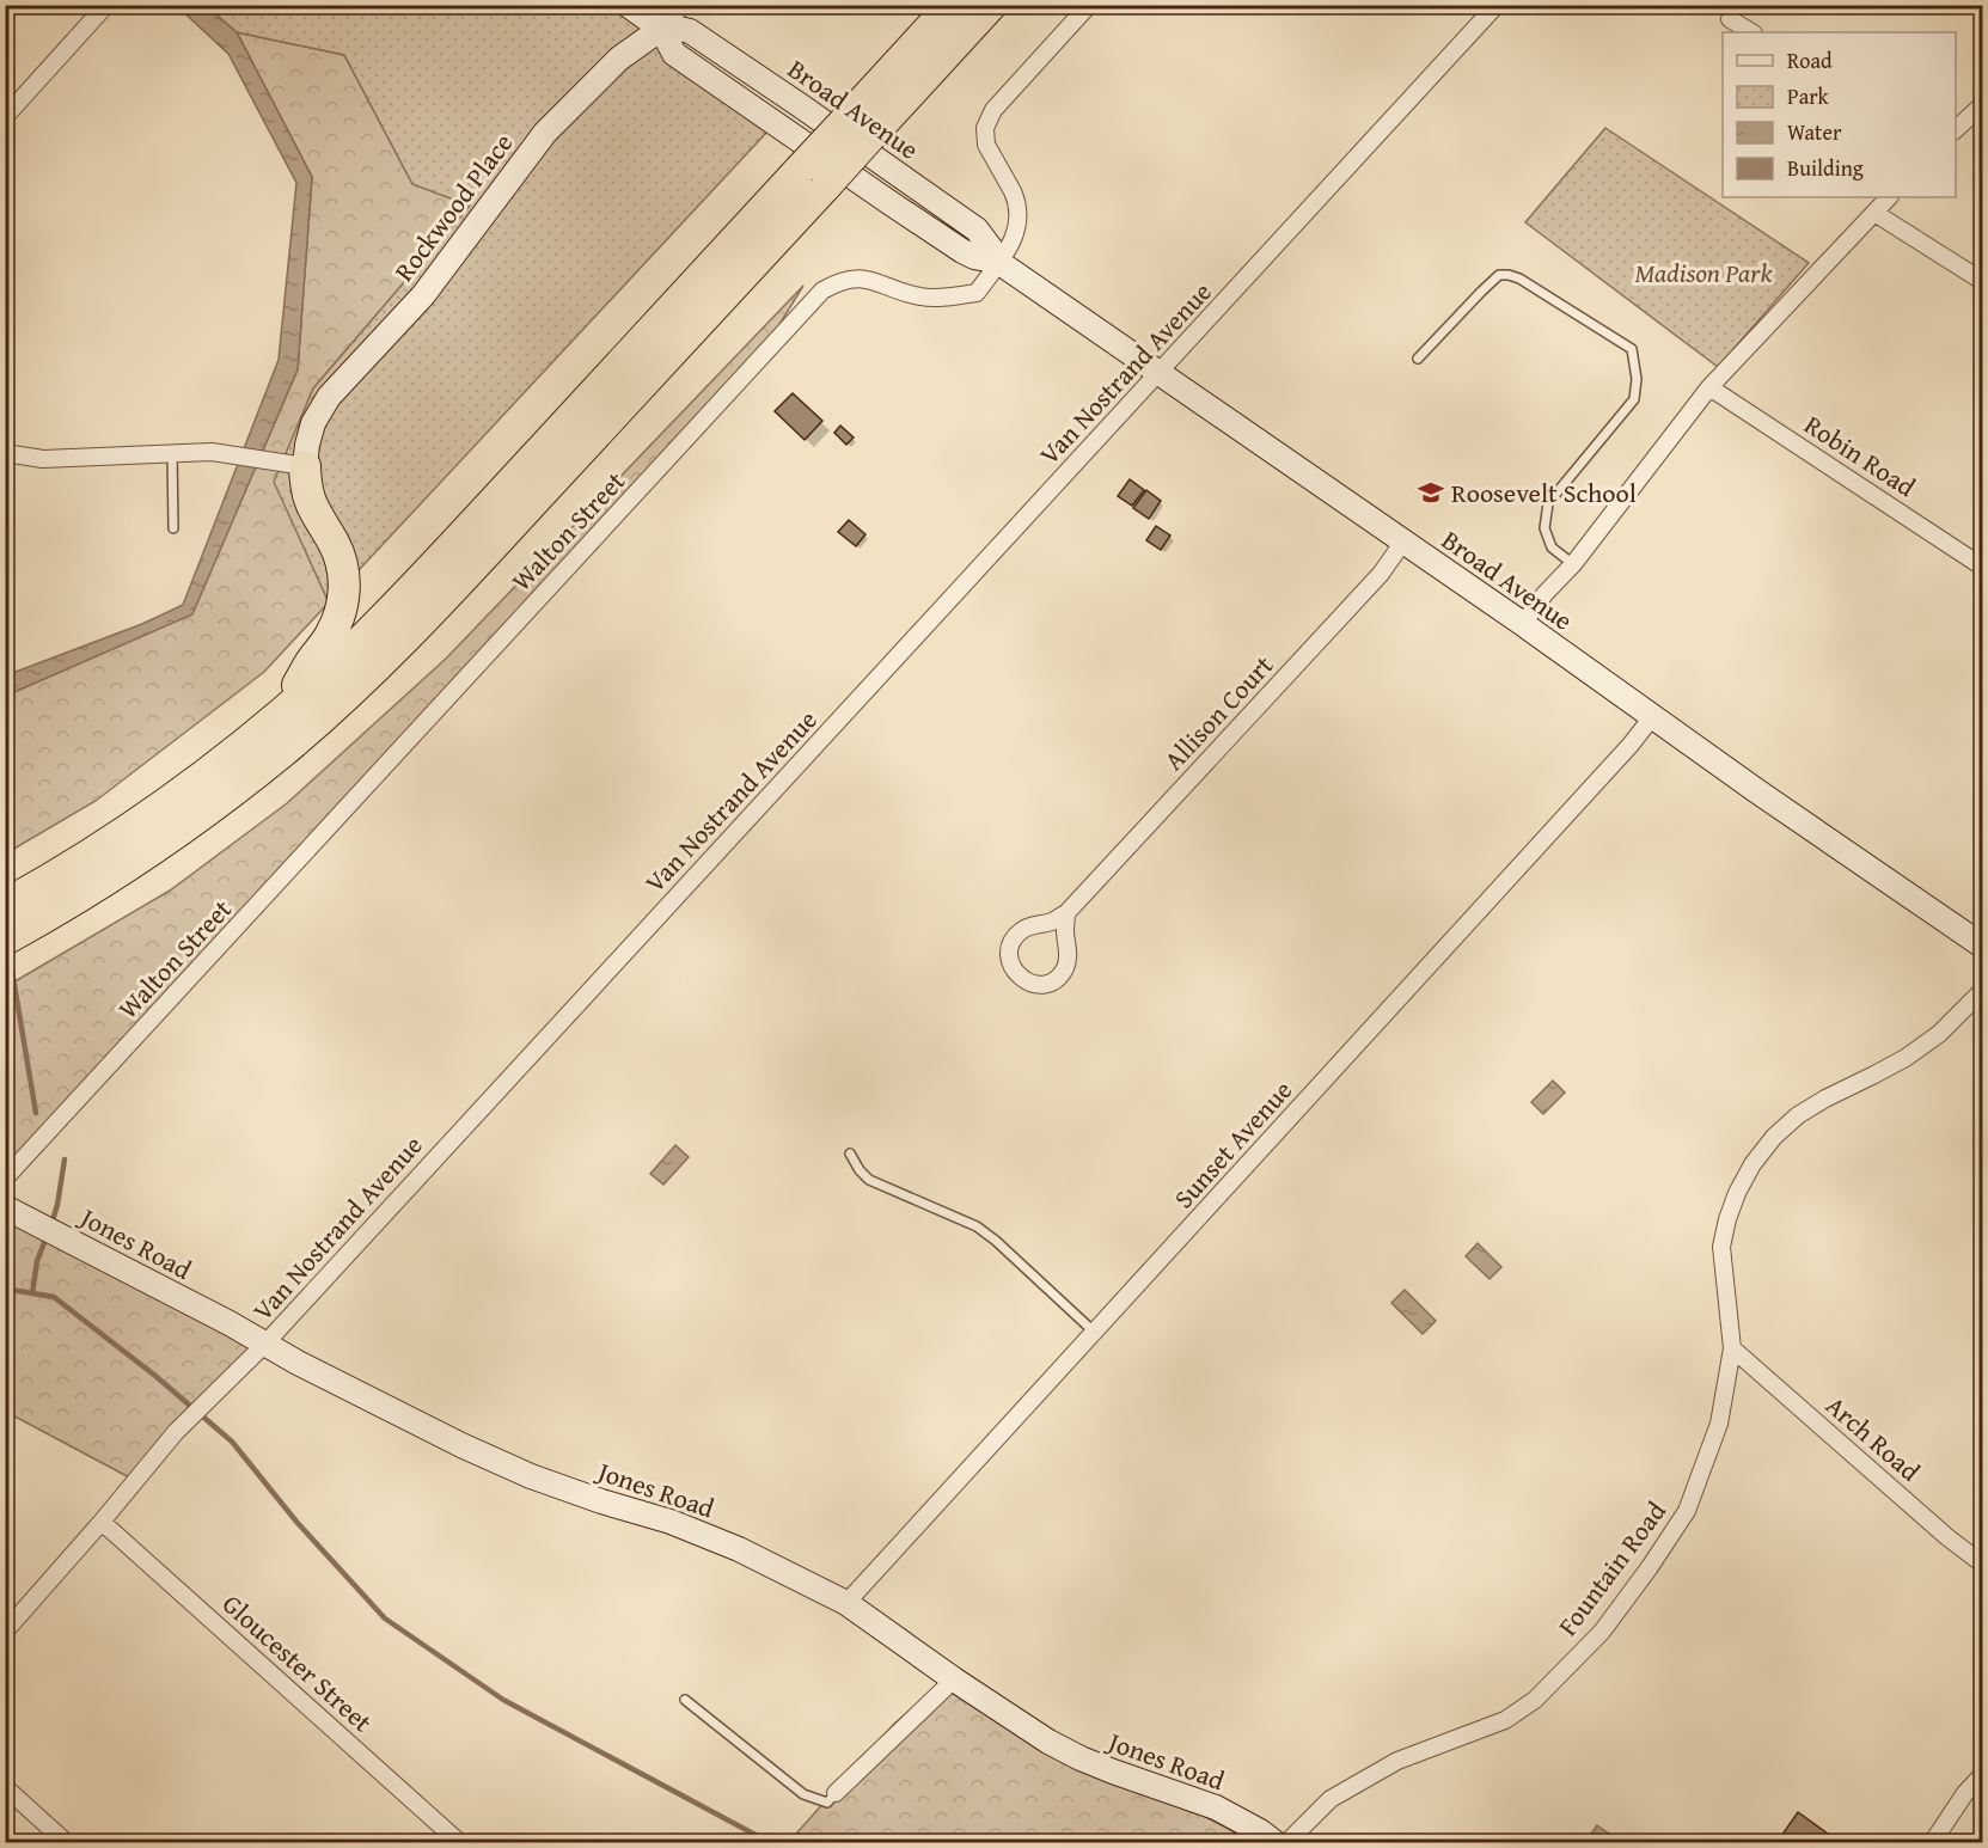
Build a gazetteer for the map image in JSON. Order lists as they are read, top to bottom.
{
  "streets": {
    "street": [
      "Broad Avenue",
      "Rockwood Place",
      "Van Nostrand Avenue",
      "Robin Road",
      "Walton Street",
      "Allison Court",
      "Sunset Avenue",
      "Jones Road",
      "Arch Road",
      "Fountain Road",
      "Gloucester Street"
    ]
  },
  "crossings": [
    ["Broad Avenue", "Rockwood Place"],
    ["Broad Avenue", "Van Nostrand Avenue"],
    ["Broad Avenue", "Walton Street"],
    ["Broad Avenue", "Allison Court"],
    ["Broad Avenue", "Sunset Avenue"],
    ["Van Nostrand Avenue", "Jones Road"],
    ["Van Nostrand Avenue", "Gloucester Street"],
    ["Sunset Avenue", "Jones Road"],
    ["Arch Road", "Fountain Road"]
  ],
  "parks": ["Madison Park"],
  "places": {
    "school or university": ["Roosevelt School"]
  },
  "legend": [
    "Road",
    "Park",
    "Water",
    "Building"
  ]
}
